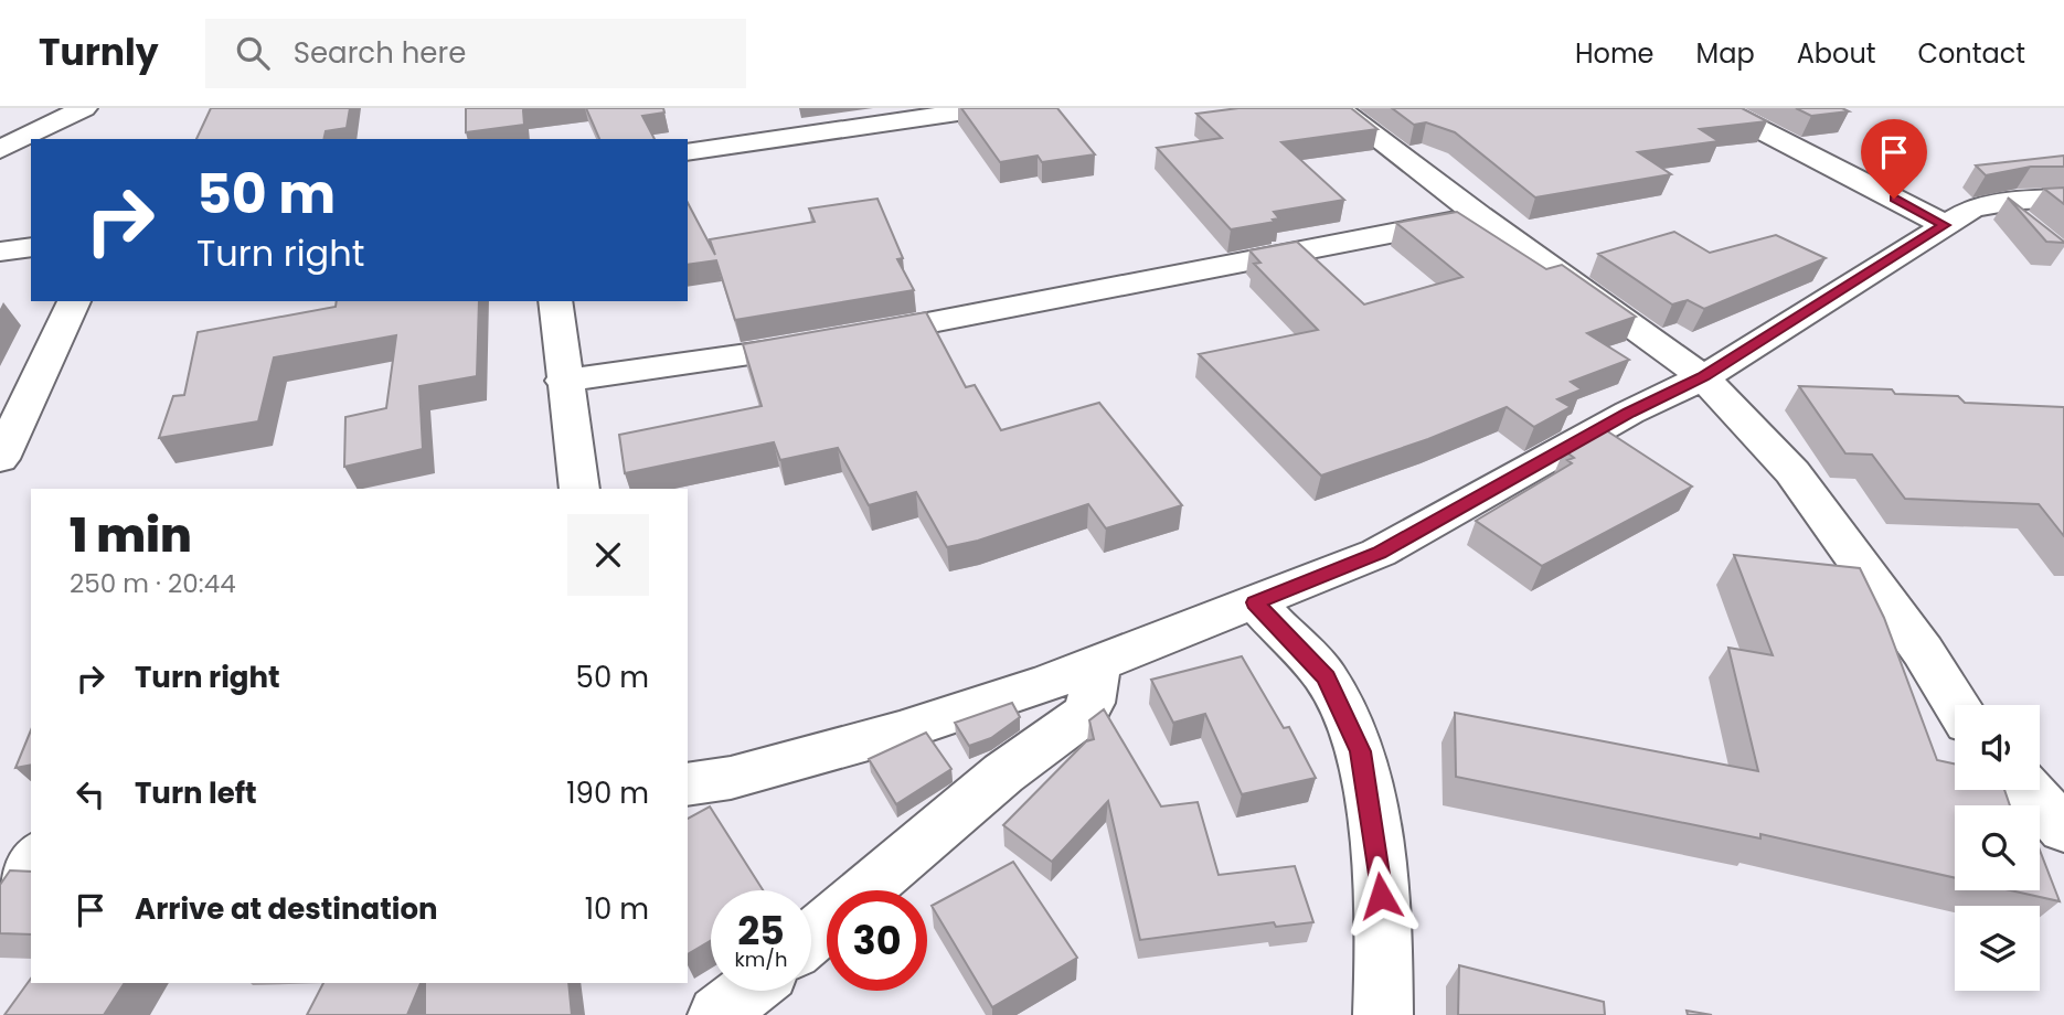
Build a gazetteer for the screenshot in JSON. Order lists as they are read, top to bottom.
{
  "page": {
    "header": "Turnly",
    "search": "Search here",
    "nav": [
      "Home",
      "Map",
      "About",
      "Contact"
    ],
    "turn": ["50 m", "Turn right"],
    "heading": ["1 min", "250 m · 20:44"],
    "list": [
      {
        "name": "Turn right",
        "value": "50 m"
      },
      {
        "name": "Turn left",
        "value": "190 m"
      },
      {
        "name": "Arrive at destination",
        "value": "10 m"
      }
    ],
    "speed": "25 km/h",
    "limit": "30"
  }
}
